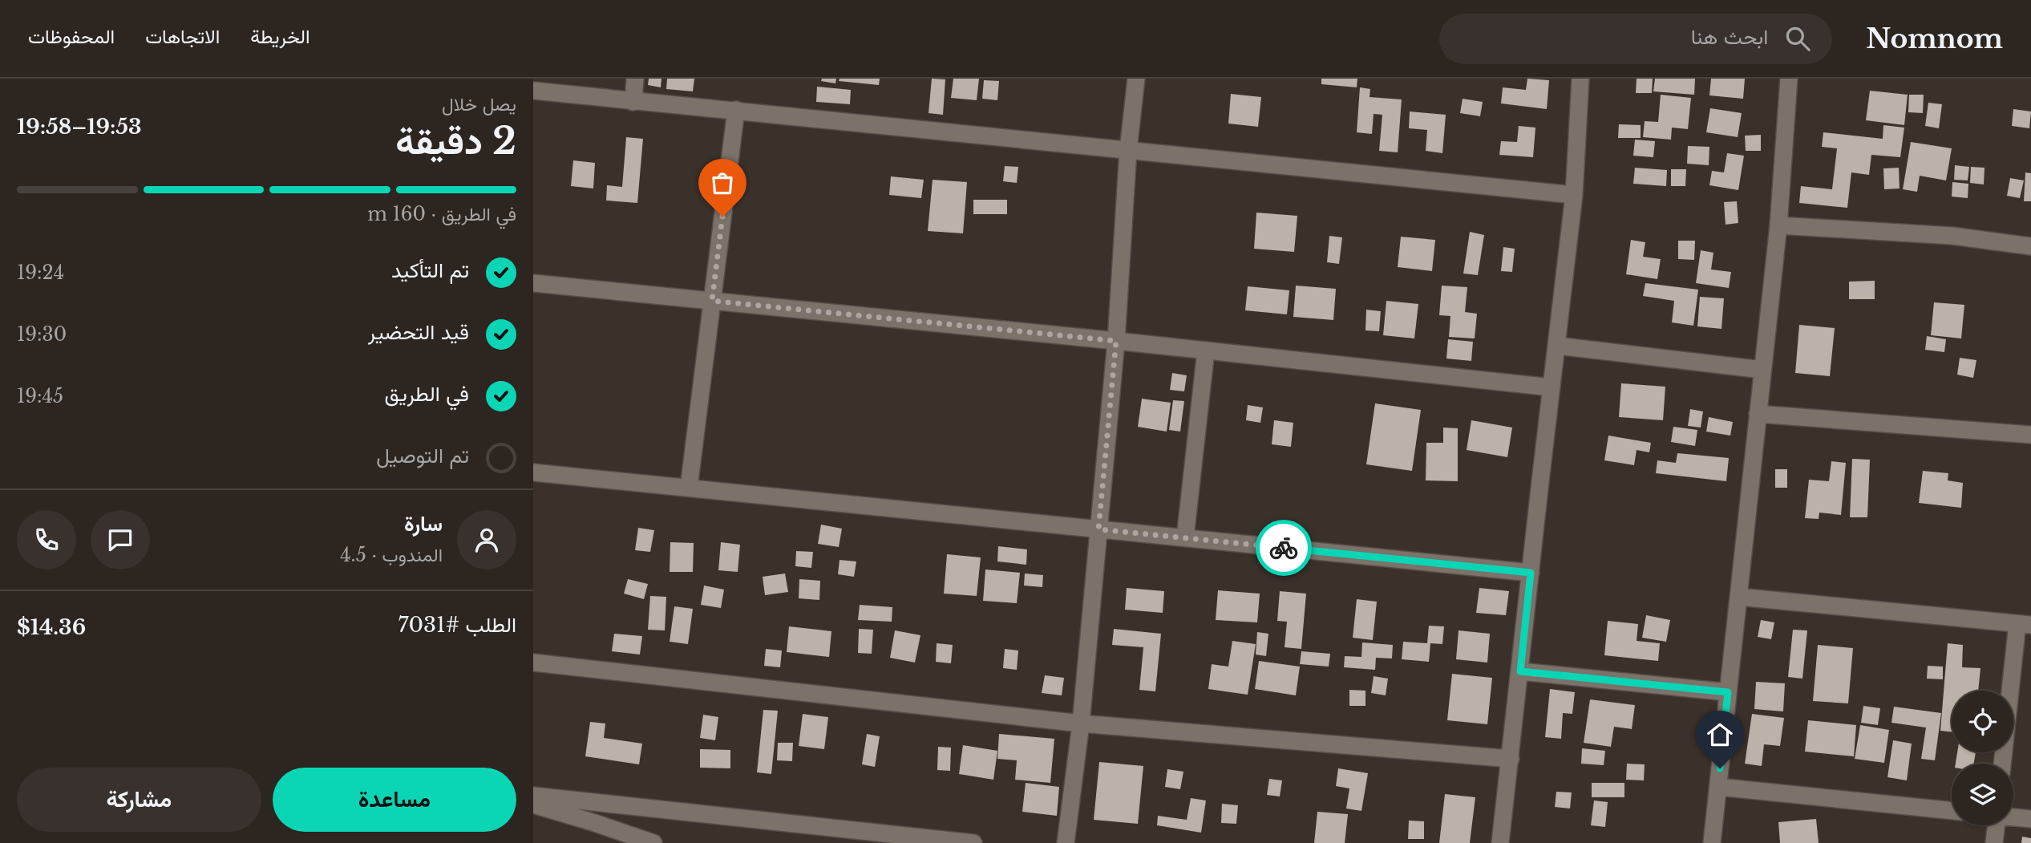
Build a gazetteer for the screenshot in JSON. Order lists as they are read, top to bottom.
{
  "page": {
    "header": "Nomnom",
    "search": "ابحث هنا",
    "nav": ["الخريطة", "الاتجاهات", "المحفوظات"],
    "heading": ["2 دقيقة", "يصل خلال", "19:53–19:58"],
    "panel": [
      "سارة",
      "المندوب · 4.5",
      "الطلب #7031",
      "$14.36"
    ],
    "bar": "في الطريق · 160 m",
    "list": [
      ["تم التأكيد", "19:24"],
      ["قيد التحضير", "19:30"],
      ["في الطريق", "19:45"],
      "تم التوصيل"
    ],
    "buttons": ["مساعدة", "مشاركة"]
  }
}
